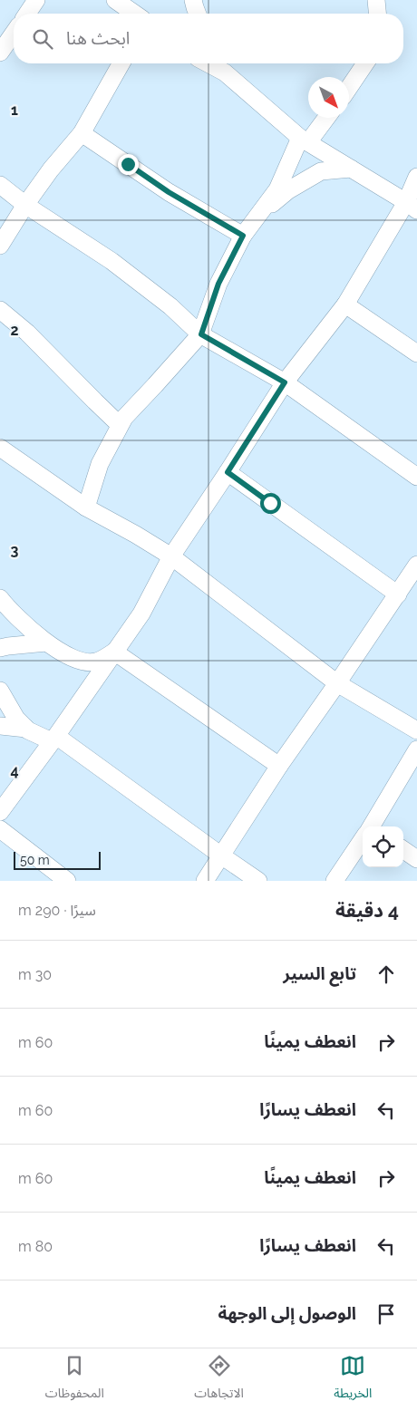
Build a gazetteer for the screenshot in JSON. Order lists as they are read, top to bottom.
{
  "scale_bar": "50 m",
  "north": "bottom right",
  "page": {
    "search": "ابحث هنا",
    "scale": "50 m",
    "heading": ["4 دقيقة", "سيرًا · 290 m"],
    "list": [
      ["تابع السير", "30 m"],
      ["انعطف يمينًا", "60 m"],
      ["انعطف يسارًا", "60 m"],
      ["انعطف يمينًا", "60 m"],
      ["انعطف يسارًا", "80 m"],
      "الوصول إلى الوجهة"
    ],
    "nav": ["الخريطة", "الاتجاهات", "المحفوظات"]
  },
  "grid": {
    "rows": [
      "1",
      "2",
      "3",
      "4"
    ]
  }
}
